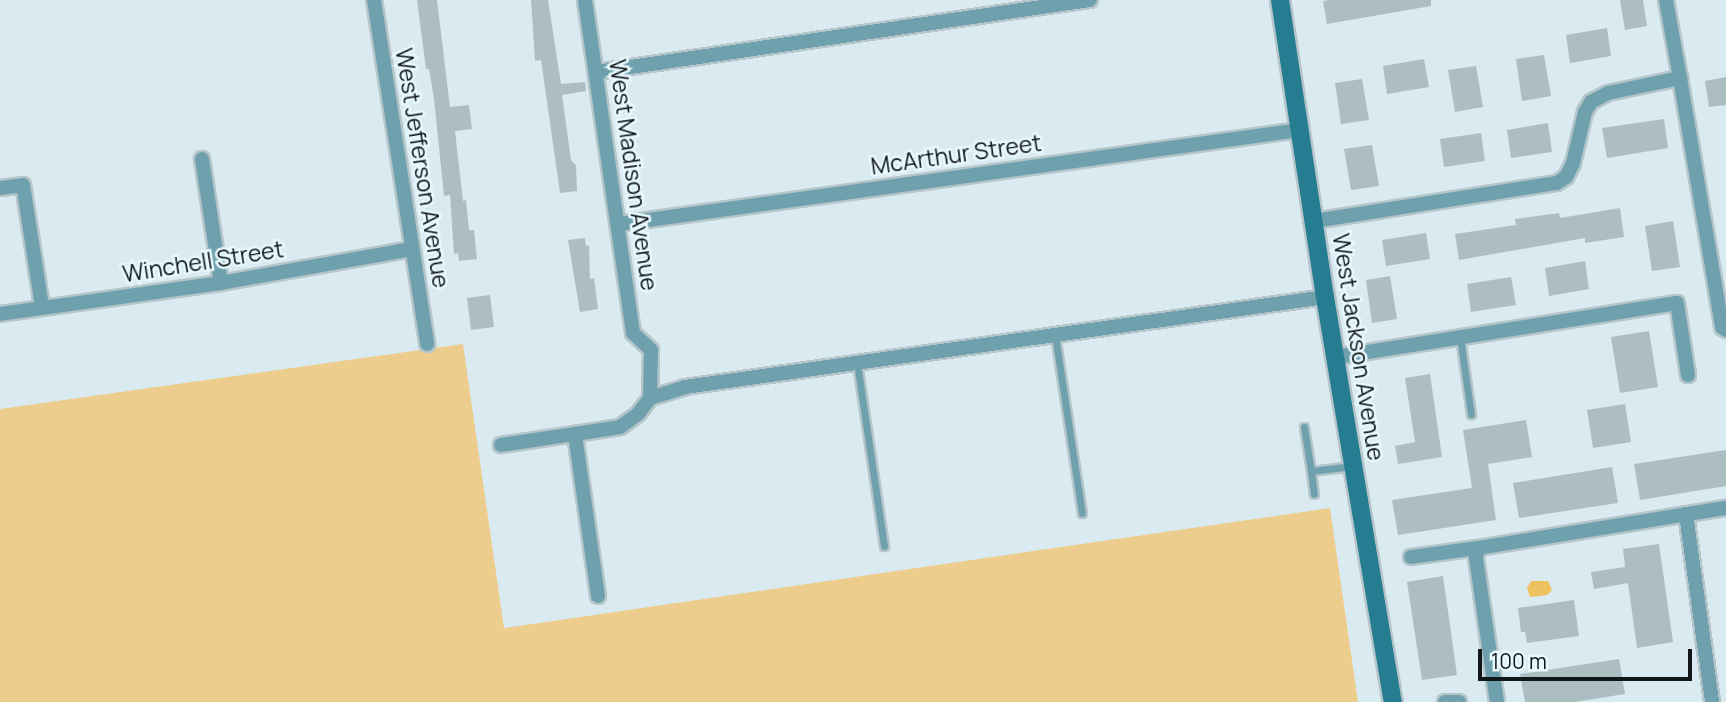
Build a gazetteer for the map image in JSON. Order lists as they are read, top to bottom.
{
  "streets": {
    "street": [
      "McArthur Street",
      "West Jefferson Avenue",
      "West Madison Avenue",
      "Winchell Street",
      "West Jackson Avenue"
    ]
  },
  "crossings": [
    ["McArthur Street", "West Madison Avenue"],
    ["McArthur Street", "West Jackson Avenue"],
    ["West Jefferson Avenue", "Winchell Street"]
  ],
  "scale_bar": "100 m"
}
